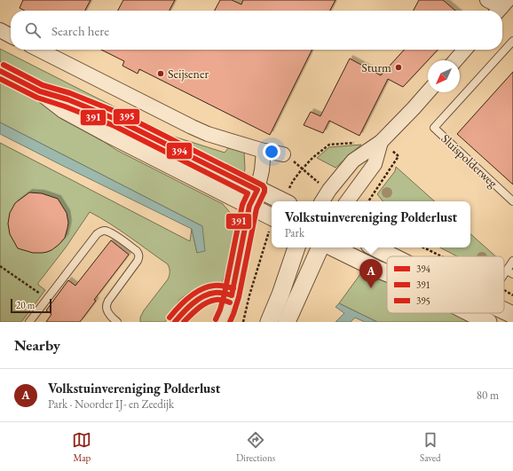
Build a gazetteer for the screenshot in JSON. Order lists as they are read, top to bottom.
{
  "streets": {
    "lane": ["Sluispolderweg"]
  },
  "places": ["Sturm", "Seijsener"],
  "lines": ["transit line 395", "transit line 394", "transit line 391"],
  "legend": ["394", "391", "395"],
  "scale_bar": "20 m",
  "north": "bottom left",
  "page": {
    "search": "Search here",
    "popup": ["Volkstuinvereniging Polderlust", "Park"],
    "pins": "A",
    "scale": "20 m",
    "heading": "Nearby",
    "list": [
      {
        "mark": "A",
        "name": "Volkstuinvereniging Polderlust",
        "note": "Park · Noorder IJ- en Zeedijk",
        "value": "80 m"
      }
    ],
    "nav": ["Map", "Directions", "Saved"]
  }
}
